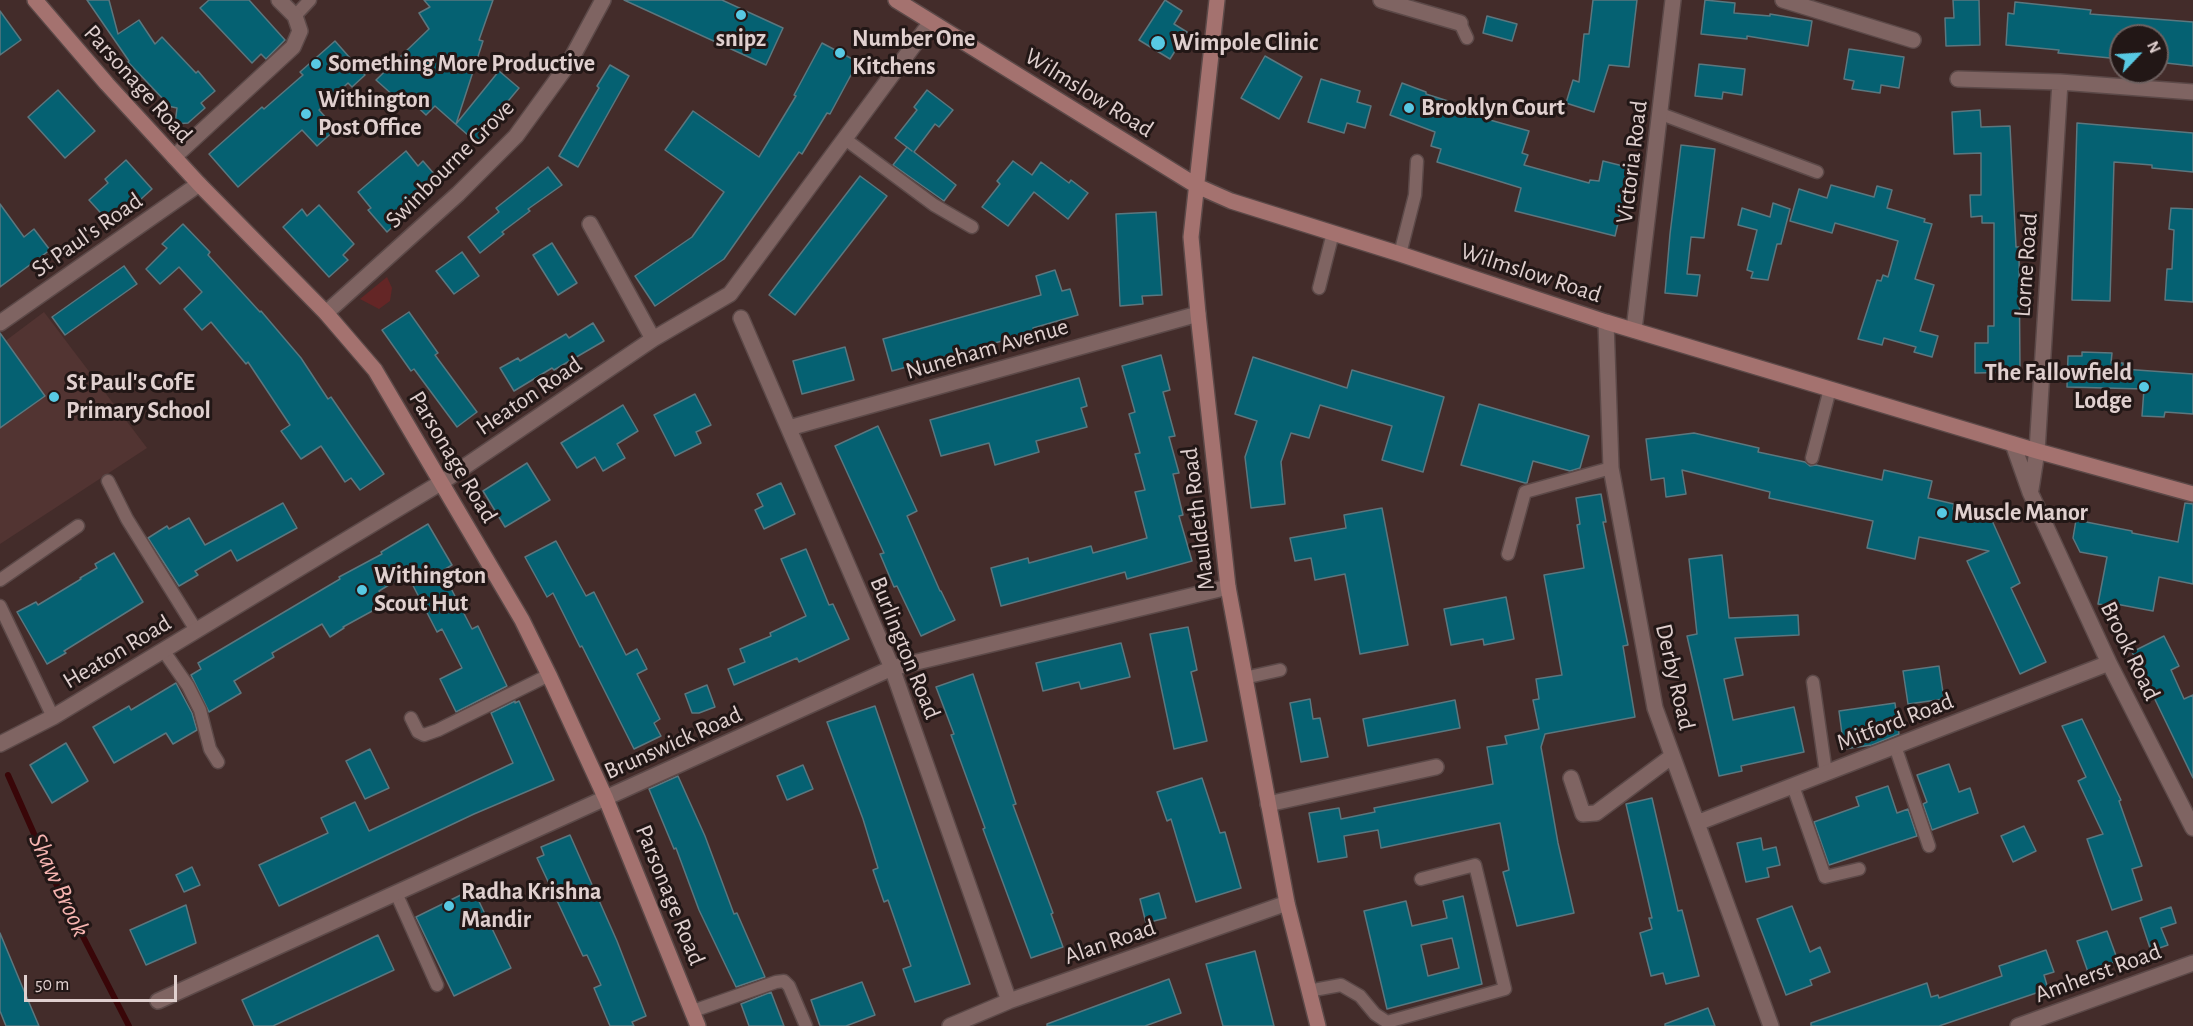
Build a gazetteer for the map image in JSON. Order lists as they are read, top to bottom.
{
  "streets": {
    "street": [
      "Parsonage Road",
      "Wilmslow Road",
      "Victoria Road",
      "Swinbourne Grove",
      "St Paul's Road",
      "Lorne Road",
      "Nuneham Avenue",
      "Heaton Road",
      "Mauldeth Road",
      "Burlington Road",
      "Brook Road",
      "Derby Road",
      "Mitford Road",
      "Brunswick Road",
      "Alan Road",
      "Amherst Road"
    ]
  },
  "crossings": [
    ["Parsonage Road", "Swinbourne Grove"],
    ["Parsonage Road", "St Paul's Road"],
    ["Parsonage Road", "Heaton Road"],
    ["Parsonage Road", "Brunswick Road"],
    ["Wilmslow Road", "Victoria Road"],
    ["Wilmslow Road", "Lorne Road"],
    ["Wilmslow Road", "Heaton Road"],
    ["Wilmslow Road", "Mauldeth Road"],
    ["Wilmslow Road", "Brook Road"],
    ["Wilmslow Road", "Derby Road"],
    ["Nuneham Avenue", "Mauldeth Road"],
    ["Nuneham Avenue", "Burlington Road"],
    ["Mauldeth Road", "Brunswick Road"],
    ["Mauldeth Road", "Alan Road"],
    ["Burlington Road", "Brunswick Road"],
    ["Burlington Road", "Alan Road"],
    ["Brook Road", "Mitford Road"],
    ["Derby Road", "Mitford Road"]
  ],
  "water": ["Shaw Brook"],
  "places": [
    "snipz",
    "Wimpole Clinic",
    "Number One Kitchens",
    "Something More Productive",
    "Brooklyn Court",
    "Withington Post Office",
    "The Fallowfield Lodge",
    "St Paul's CofE Primary School",
    "Muscle Manor",
    "Withington Scout Hut",
    "Radha Krishna Mandir"
  ],
  "scale_bar": "50 m",
  "north": "top right"
}
